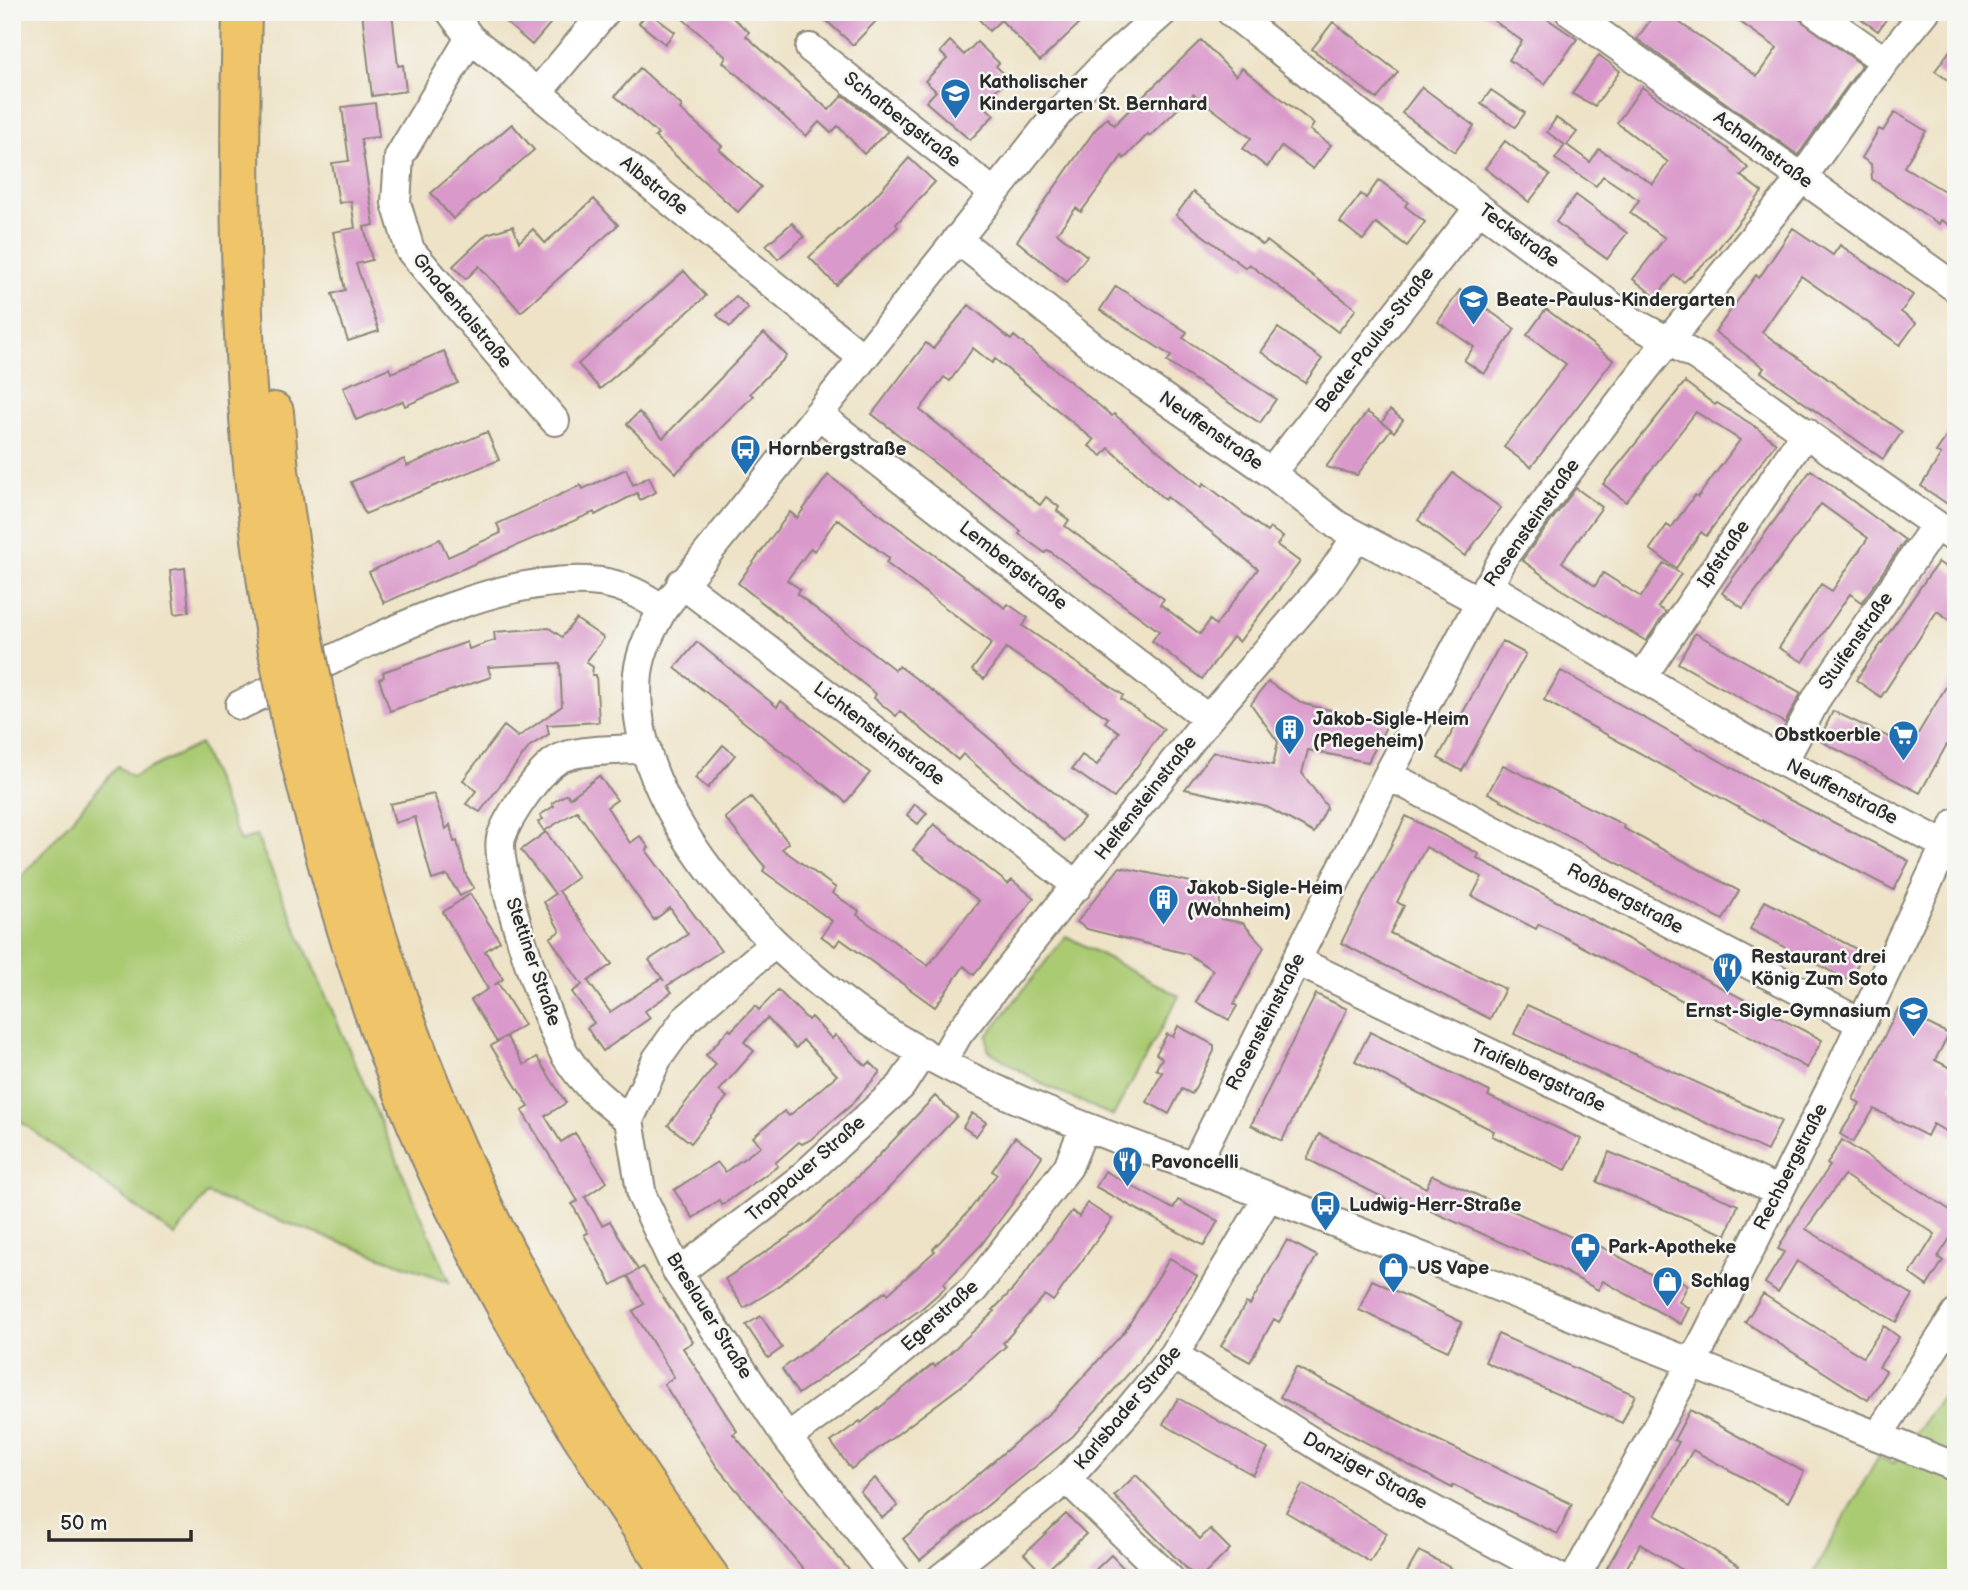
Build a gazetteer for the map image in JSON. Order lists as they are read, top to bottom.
{
  "streets": {
    "street": [
      "Schafbergstraße",
      "Achalmstraße",
      "Albstraße",
      "Teckstraße",
      "Gnadentalstraße",
      "Beate-Paulus-Straße",
      "Neuffenstraße",
      "Rosensteinstraße",
      "Ipfstraße",
      "Lembergstraße",
      "Stuifenstraße",
      "Lichtensteinstraße",
      "Helfensteinstraße",
      "Roßbergstraße",
      "Stettiner Straße",
      "Traifelbergstraße",
      "Rechbergstraße",
      "Troppauer Straße",
      "Breslauer Straße",
      "Egerstraße",
      "Karlsbader Straße",
      "Danziger Straße"
    ]
  },
  "crossings": [
    ["Achalmstraße", "Rosensteinstraße"],
    ["Albstraße", "Gnadentalstraße"],
    ["Teckstraße", "Beate-Paulus-Straße"],
    ["Teckstraße", "Rosensteinstraße"],
    ["Teckstraße", "Ipfstraße"],
    ["Teckstraße", "Stuifenstraße"],
    ["Beate-Paulus-Straße", "Neuffenstraße"],
    ["Neuffenstraße", "Rosensteinstraße"],
    ["Neuffenstraße", "Ipfstraße"],
    ["Neuffenstraße", "Stuifenstraße"],
    ["Neuffenstraße", "Helfensteinstraße"],
    ["Neuffenstraße", "Rechbergstraße"],
    ["Rosensteinstraße", "Roßbergstraße"],
    ["Rosensteinstraße", "Traifelbergstraße"],
    ["Lembergstraße", "Helfensteinstraße"],
    ["Lichtensteinstraße", "Helfensteinstraße"],
    ["Helfensteinstraße", "Troppauer Straße"],
    ["Roßbergstraße", "Rechbergstraße"],
    ["Stettiner Straße", "Breslauer Straße"],
    ["Traifelbergstraße", "Rechbergstraße"],
    ["Troppauer Straße", "Breslauer Straße"],
    ["Breslauer Straße", "Egerstraße"],
    ["Karlsbader Straße", "Danziger Straße"]
  ],
  "places": {
    "school or university": ["Katholischer Kindergarten St. Bernhard", "Beate-Paulus-Kindergarten", "Ernst-Sigle-Gymnasium"],
    "bus stop": ["Hornbergstraße", "Ludwig-Herr-Straße"],
    "building": ["Jakob-Sigle-Heim (Pflegeheim)", "Jakob-Sigle-Heim (Wohnheim)"],
    "supermarket": ["Obstkoerble"],
    "restaurant": ["Restaurant drei König Zum Soto", "Pavoncelli"],
    "pharmacy": ["Park-Apotheke"],
    "shop": ["US Vape", "Schlag"]
  },
  "scale_bar": "50 m"
}
